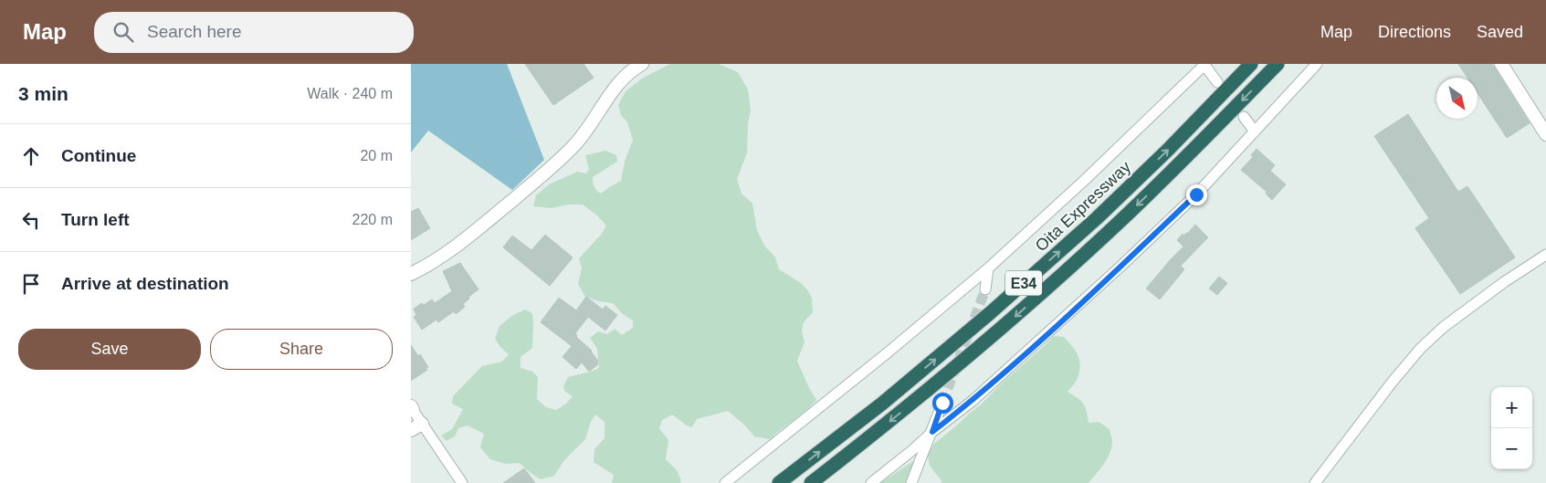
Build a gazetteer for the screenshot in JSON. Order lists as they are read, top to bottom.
{
  "streets": {
    "highway": ["Oita Expressway", "E34"]
  },
  "north": "bottom right",
  "page": {
    "header": "Map",
    "search": "Search here",
    "nav": ["Map", "Directions", "Saved"],
    "heading": ["3 min", "Walk · 240 m"],
    "list": [
      ["Continue", "20 m"],
      ["Turn left", "220 m"],
      "Arrive at destination"
    ],
    "buttons": ["Save", "Share"],
    "map_buttons": ["+", "−"]
  }
}
